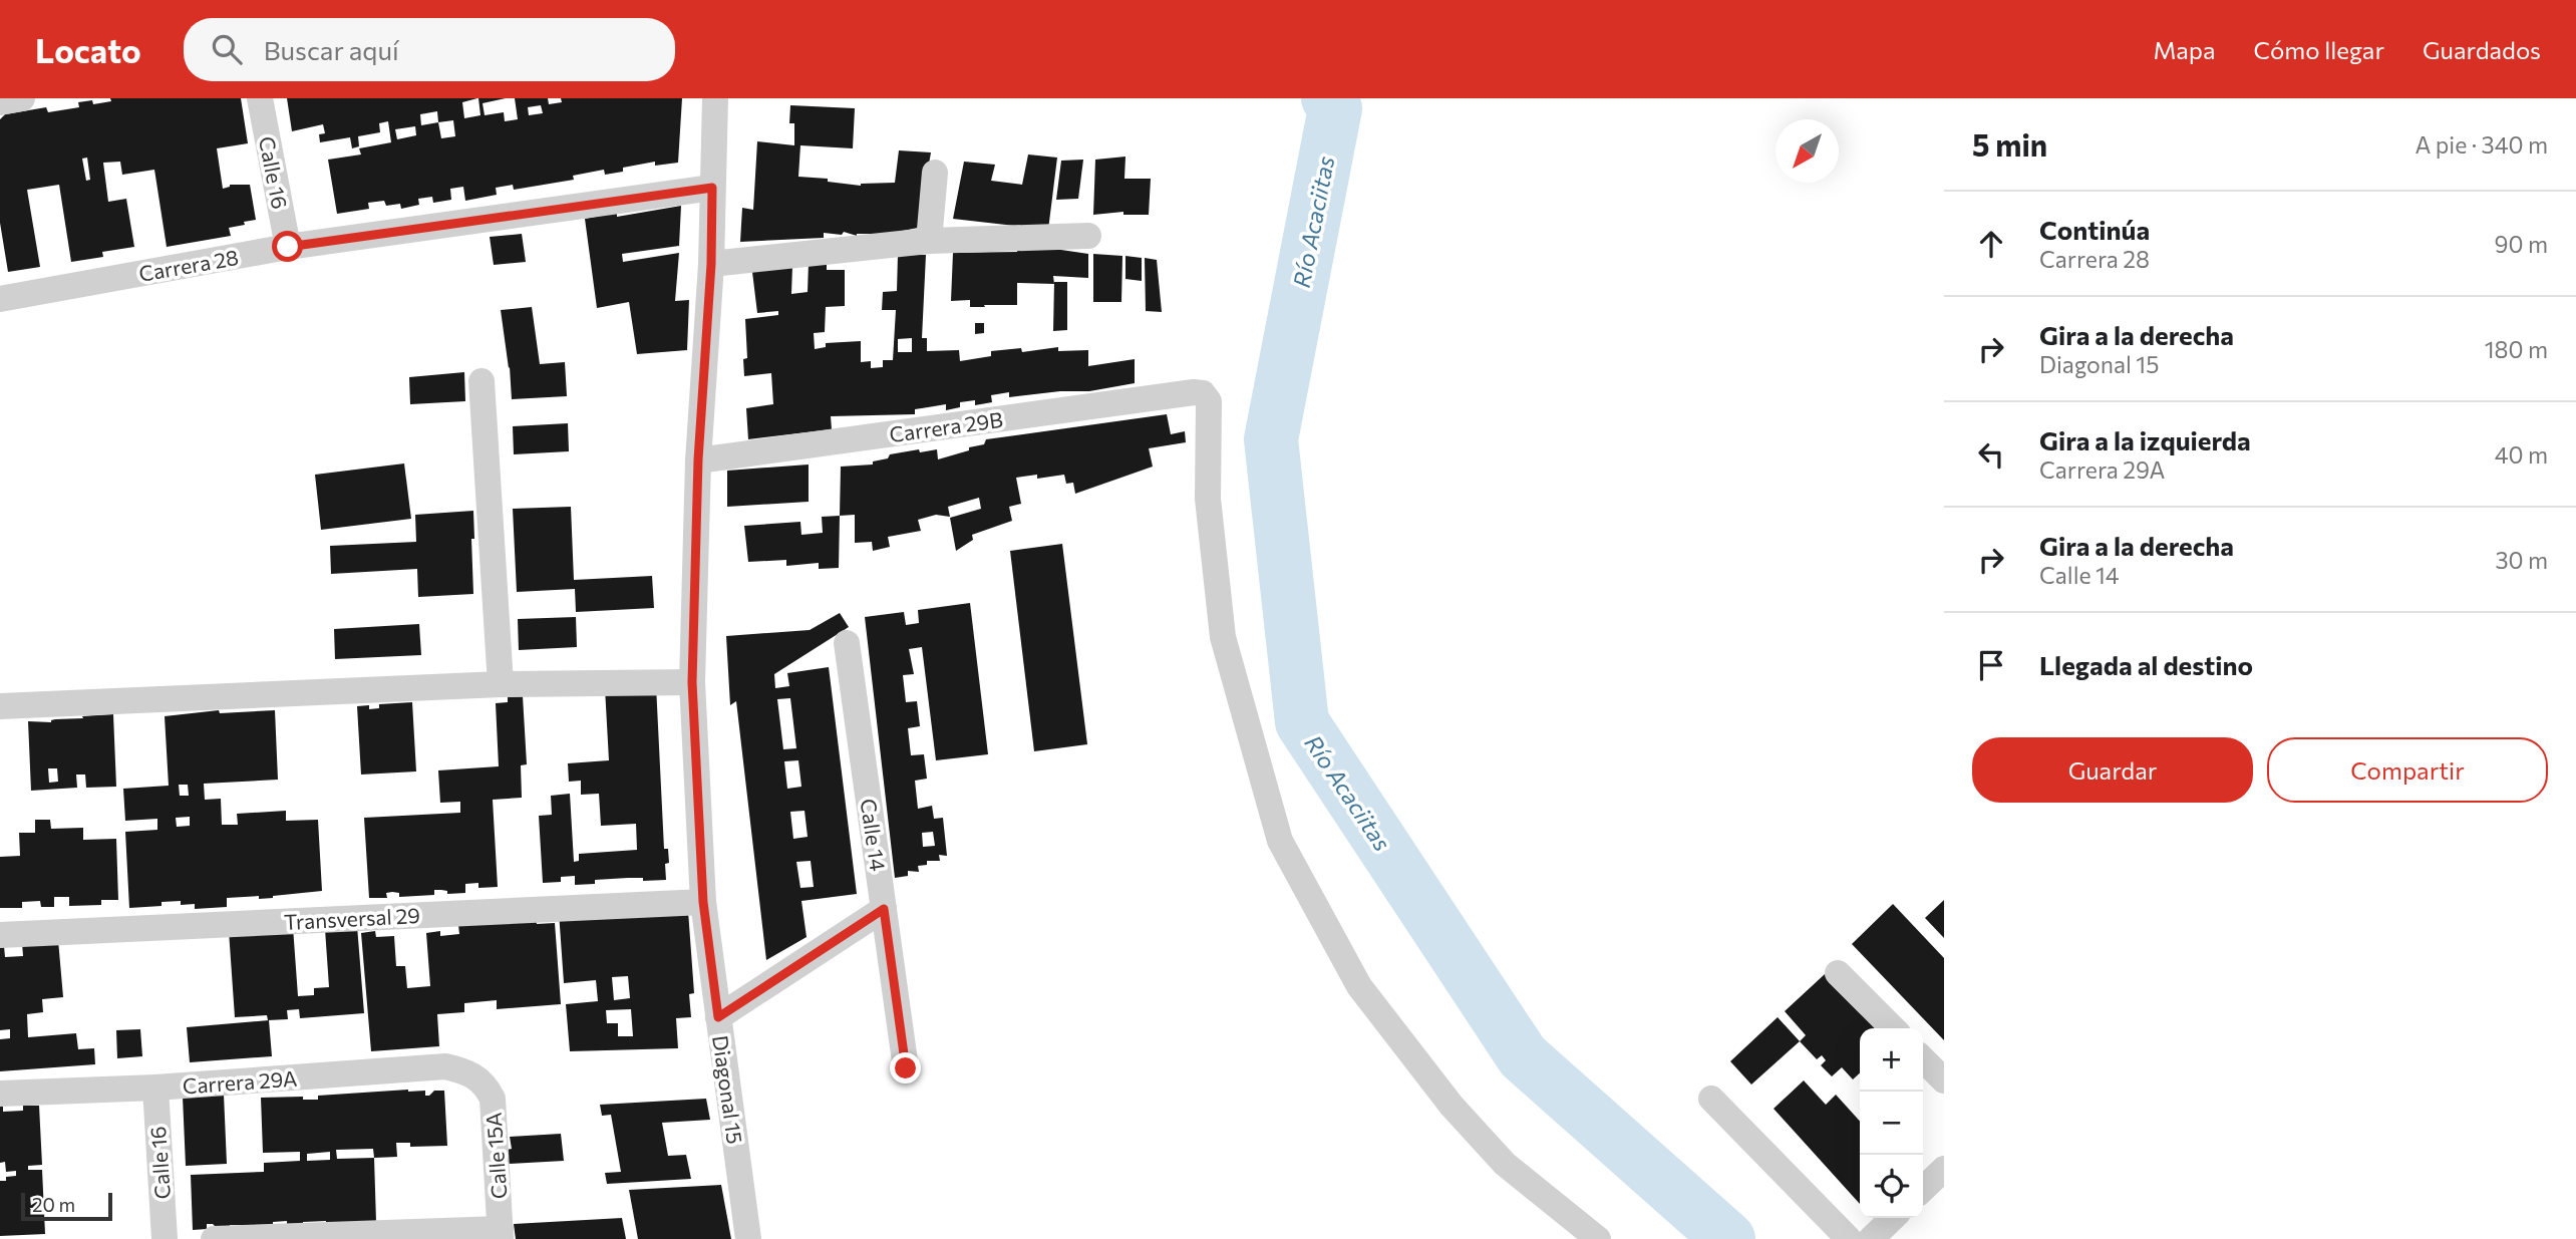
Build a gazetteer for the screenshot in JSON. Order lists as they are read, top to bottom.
{
  "streets": {
    "street": [
      "Calle 16",
      "Carrera 28",
      "Carrera 29B",
      "Calle 14",
      "Transversal 29",
      "Carrera 29A",
      "Diagonal 15",
      "Calle 15A"
    ]
  },
  "crossings": [
    ["Calle 16", "Carrera 28"],
    ["Calle 16", "Carrera 29A"],
    ["Carrera 28", "Diagonal 15"],
    ["Carrera 29B", "Diagonal 15"],
    ["Transversal 29", "Diagonal 15"],
    ["Carrera 29A", "Calle 15A"]
  ],
  "water": ["Río Acaciitas"],
  "scale_bar": "20 m",
  "north": "bottom left",
  "page": {
    "header": "Locato",
    "search": "Buscar aquí",
    "nav": ["Mapa", "Cómo llegar", "Guardados"],
    "heading": ["5 min", "A pie · 340 m"],
    "list": [
      ["Continúa", "Carrera 28", "90 m"],
      ["Gira a la derecha", "Diagonal 15", "180 m"],
      ["Gira a la izquierda", "Carrera 29A", "40 m"],
      ["Gira a la derecha", "Calle 14", "30 m"],
      "Llegada al destino"
    ],
    "buttons": ["Guardar", "Compartir"],
    "map_buttons": ["+", "−"],
    "scale": "20 m"
  }
}
